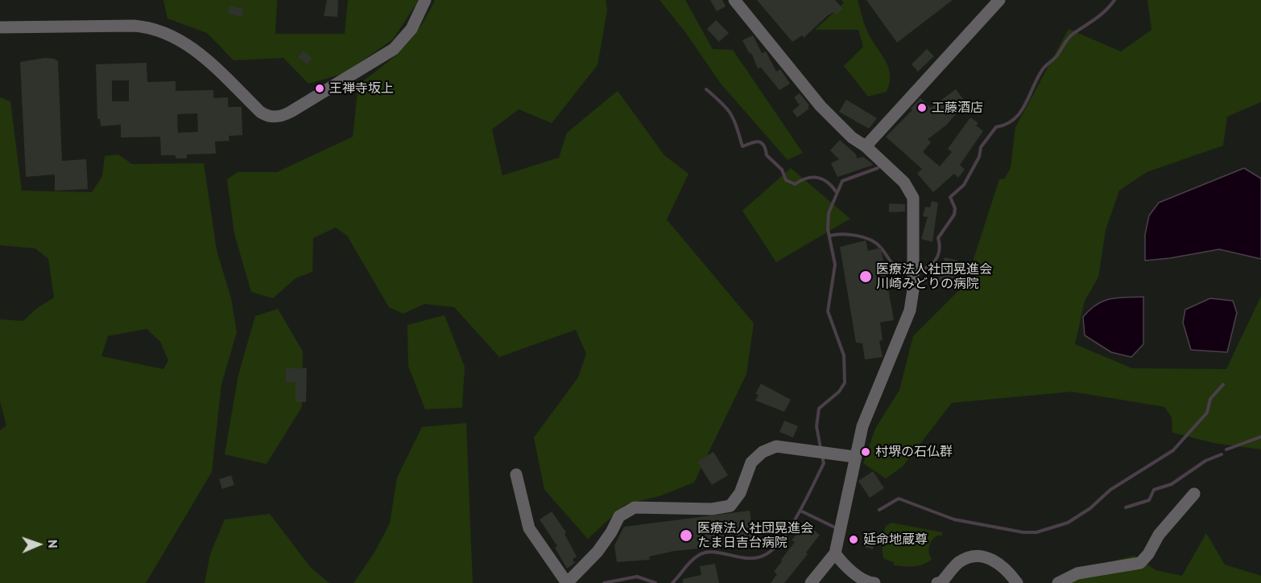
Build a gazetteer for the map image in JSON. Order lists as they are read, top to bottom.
{
  "places": [
    "王禅寺坂上",
    "工藤酒店",
    "医療法人社団晃進会 川崎みどりの病院",
    "村堺の石仏群",
    "医療法人社団晃進会 たま日吉台病院",
    "延命地蔵尊"
  ],
  "north": "right"
}
